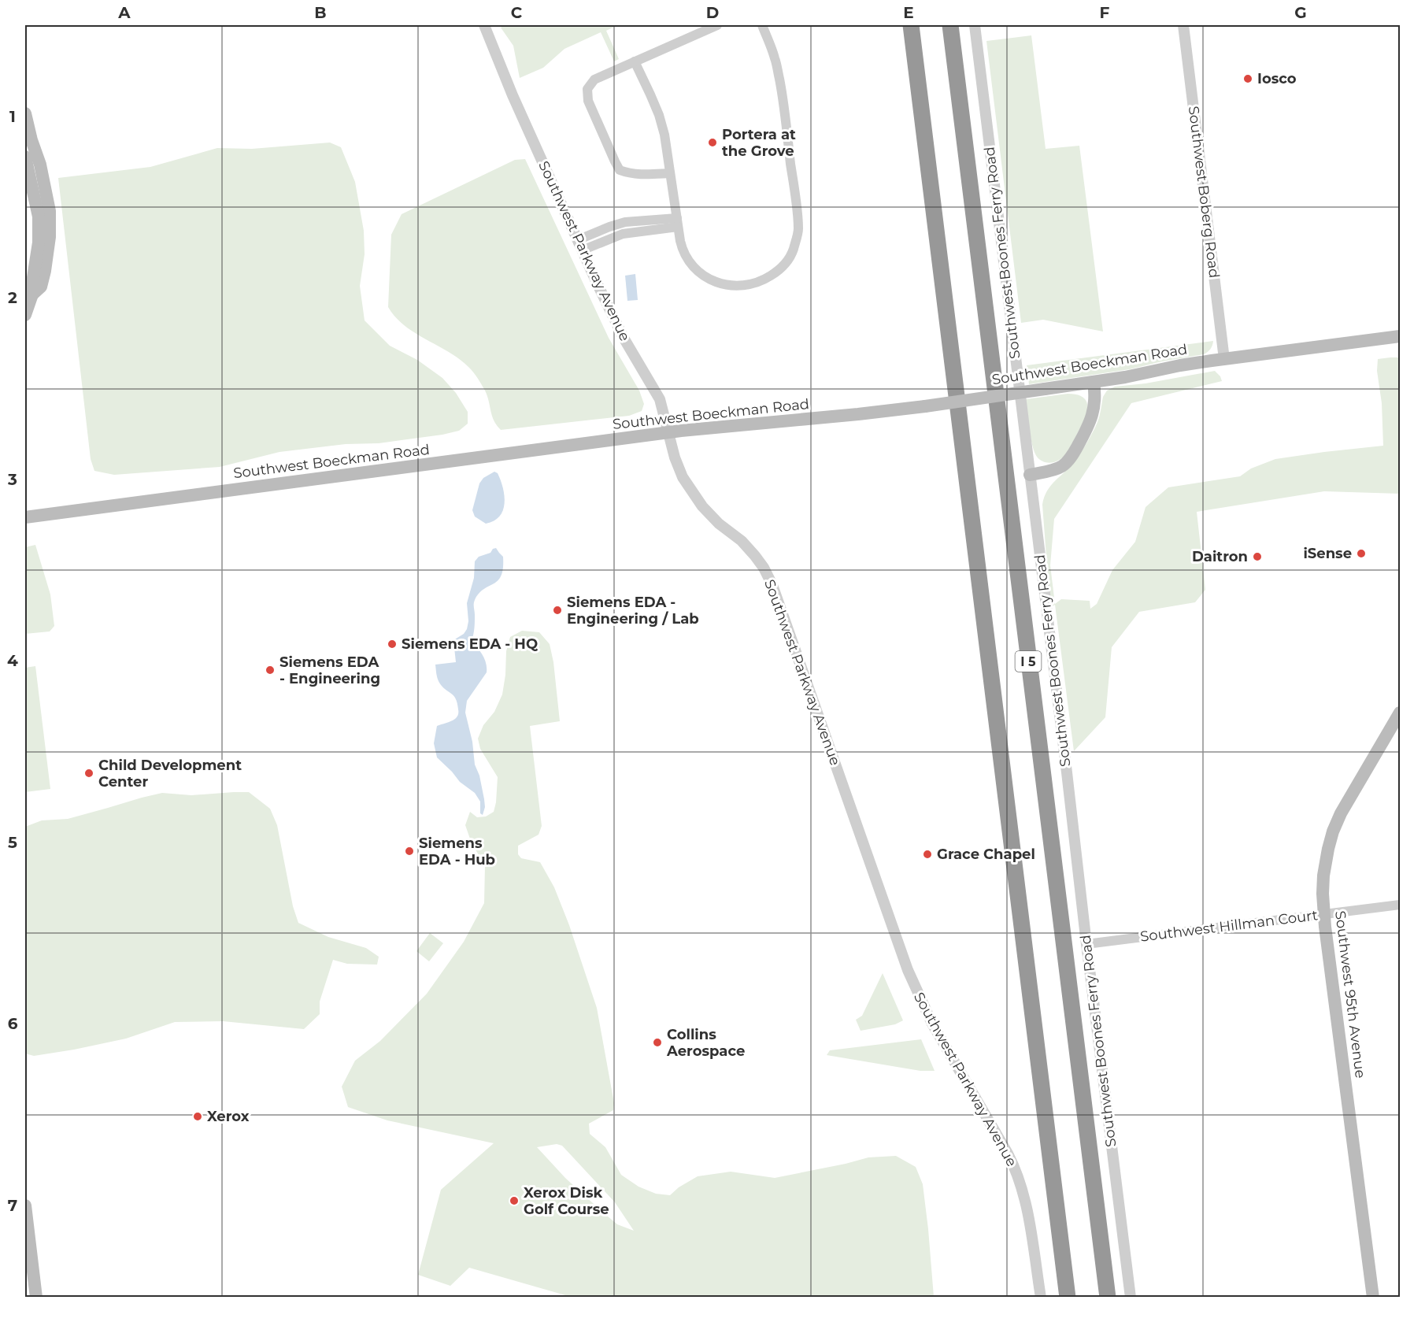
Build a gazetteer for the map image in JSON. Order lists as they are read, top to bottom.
{
  "streets": {
    "highway": ["I 5"],
    "main road": ["Southwest Boeckman Road", "Southwest 95th Avenue"],
    "street": [
      "Southwest Boberg Road",
      "Southwest Parkway Avenue",
      "Southwest Boones Ferry Road",
      "Southwest Hillman Court"
    ]
  },
  "crossings": [
    ["Southwest Boberg Road", "Southwest Boeckman Road"],
    ["Southwest Parkway Avenue", "Southwest Boeckman Road"],
    ["Southwest Boones Ferry Road", "Southwest Hillman Court"],
    ["Southwest Hillman Court", "Southwest 95th Avenue"]
  ],
  "places": [
    "Iosco",
    "Portera at the Grove",
    "iSense",
    "Daitron",
    "Siemens EDA - Engineering / Lab",
    "Siemens EDA - HQ",
    "Siemens EDA - Engineering",
    "Child Development Center",
    "Siemens EDA - Hub",
    "Grace Chapel",
    "Collins Aerospace",
    "Xerox",
    "Xerox Disk Golf Course"
  ],
  "grid": {
    "columns": [
      "A",
      "B",
      "C",
      "D",
      "E",
      "F",
      "G"
    ],
    "rows": [
      "1",
      "2",
      "3",
      "4",
      "5",
      "6",
      "7"
    ]
  }
}
